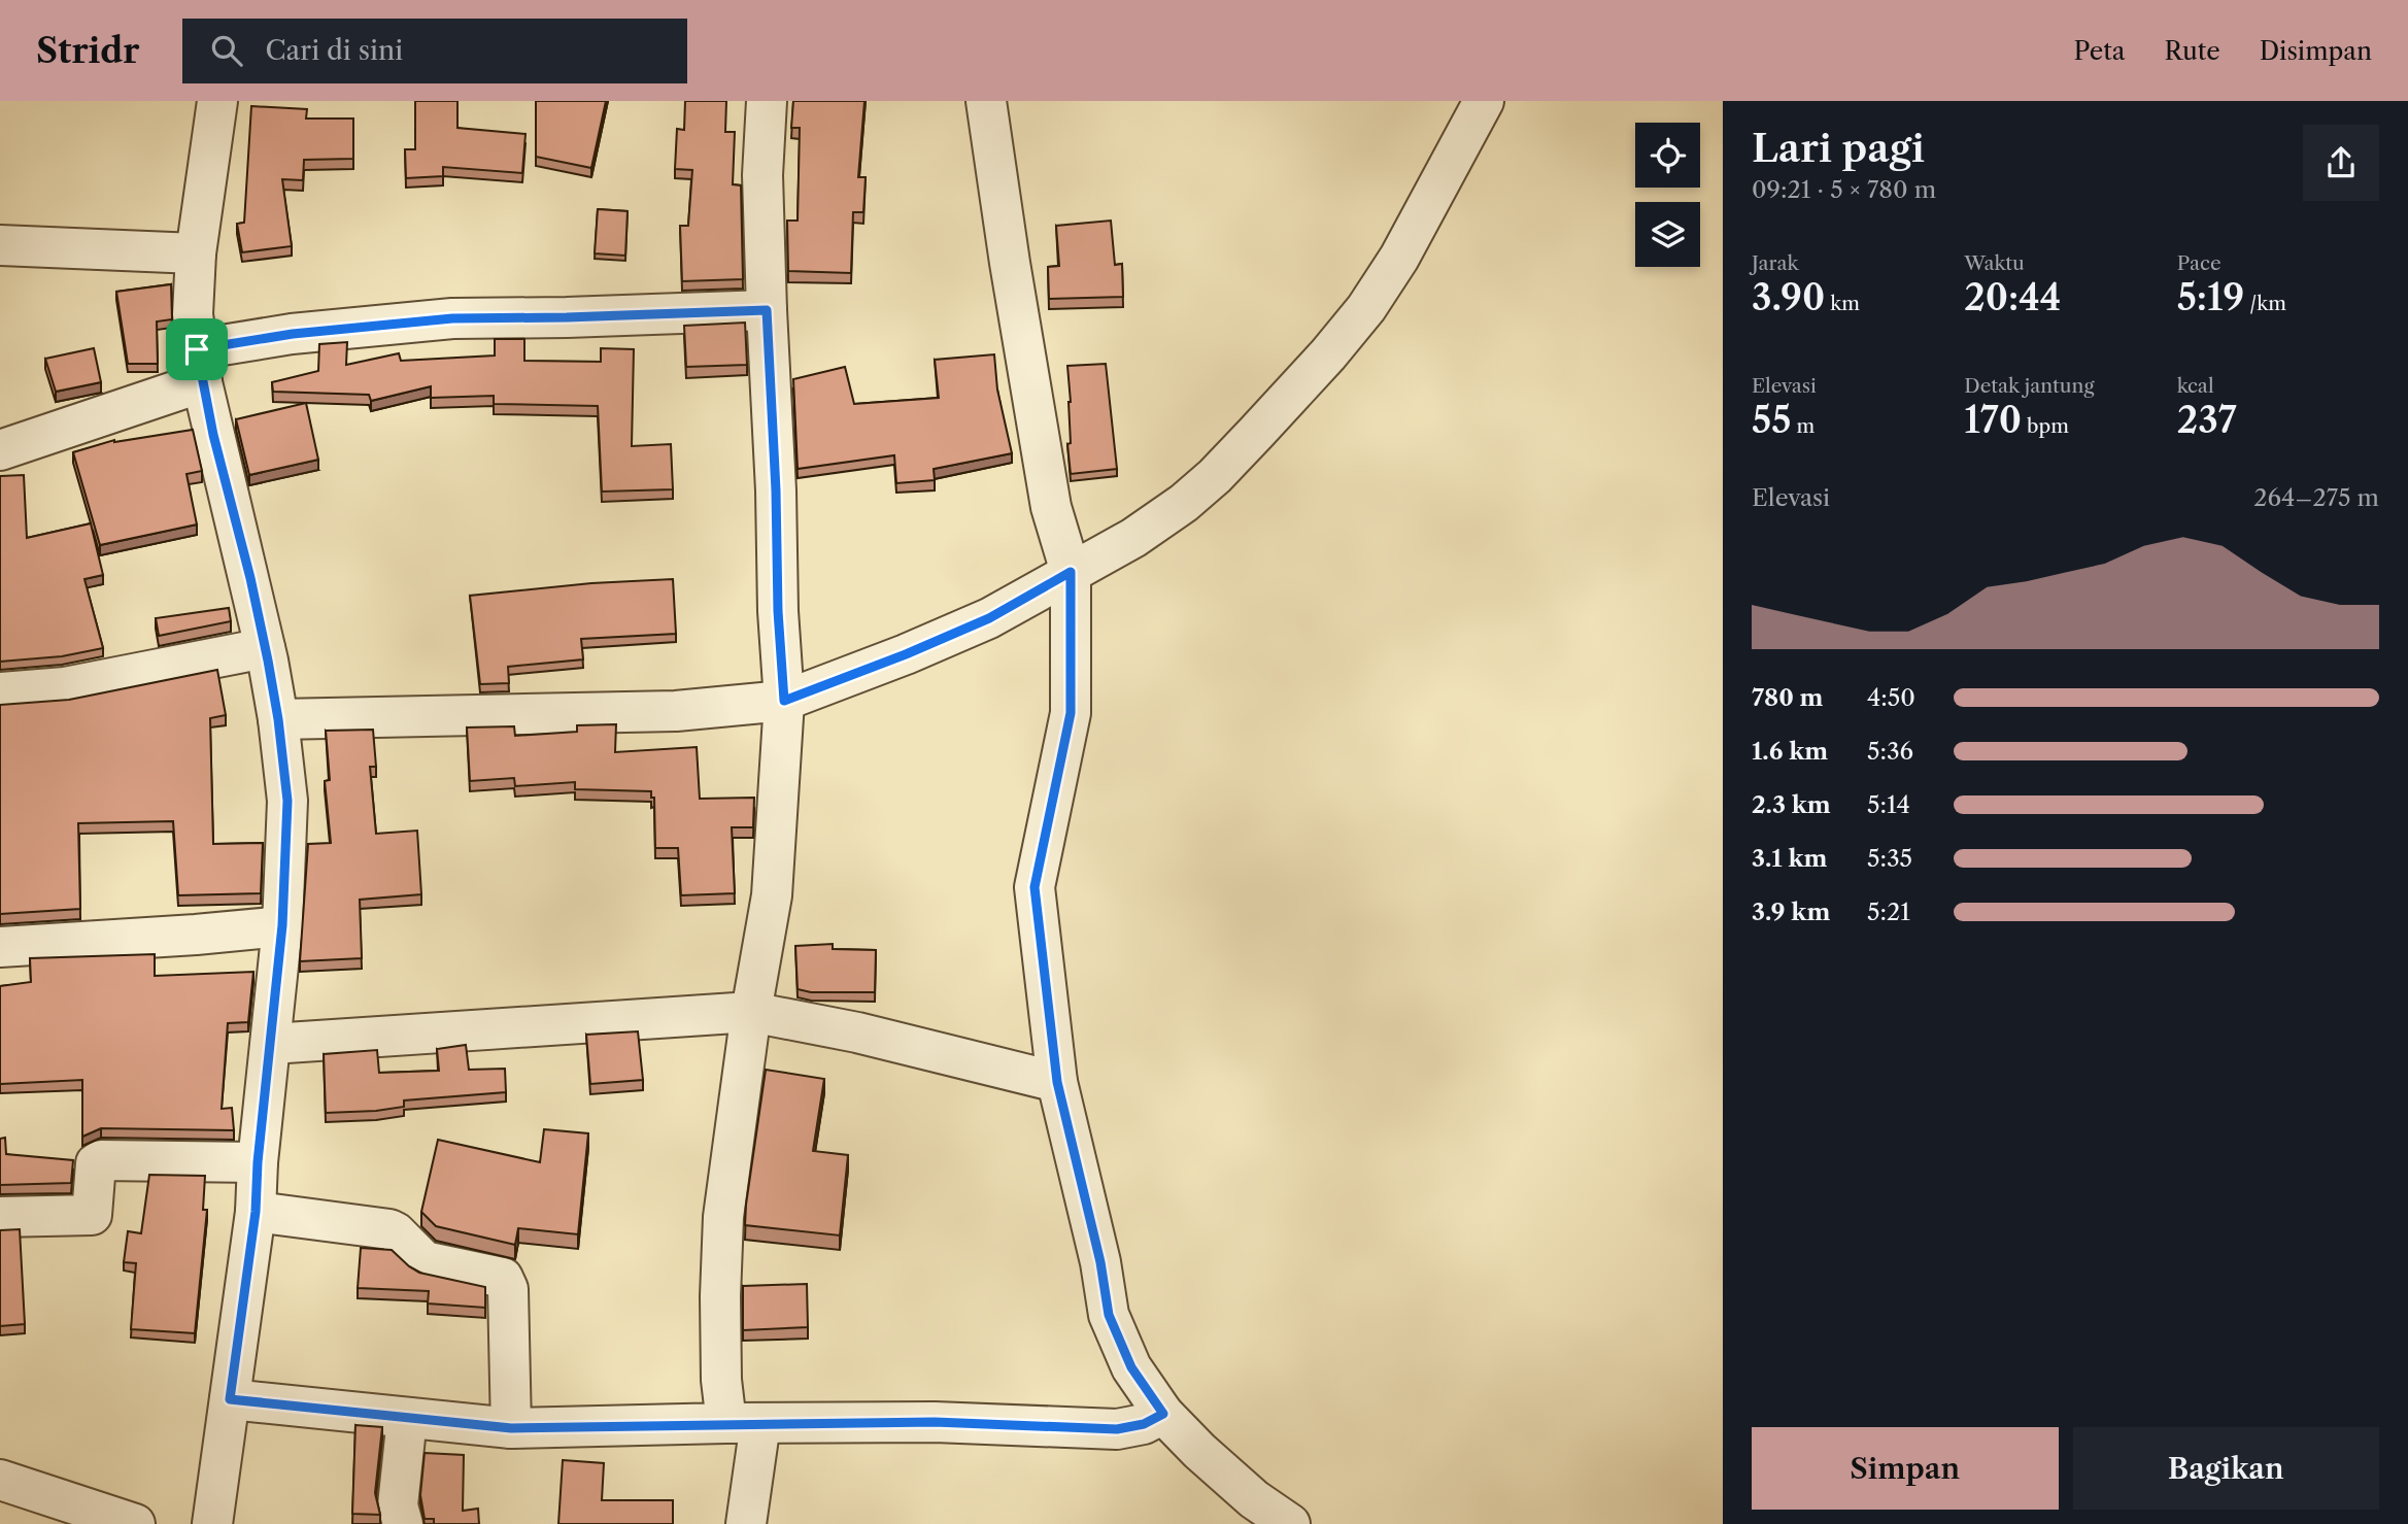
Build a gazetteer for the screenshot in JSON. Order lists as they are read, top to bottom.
{
  "page": {
    "header": "Stridr",
    "search": "Cari di sini",
    "nav": ["Peta", "Rute", "Disimpan"],
    "heading": ["Lari pagi", "09:21 · 5 × 780 m"],
    "stats": [
      ["Jarak", "3.90 km"],
      ["Waktu", "20:44"],
      ["Pace", "5:19 /km"],
      ["Elevasi", "55 m"],
      ["Detak jantung", "170 bpm"],
      ["kcal", "237"]
    ],
    "chart": ["Elevasi", "264–275 m"],
    "list": [
      {
        "name": "780 m",
        "note": "4:50"
      },
      {
        "name": "1.6 km",
        "note": "5:36"
      },
      {
        "name": "2.3 km",
        "note": "5:14"
      },
      {
        "name": "3.1 km",
        "note": "5:35"
      },
      {
        "name": "3.9 km",
        "note": "5:21"
      }
    ],
    "buttons": ["Simpan", "Bagikan"]
  }
}
